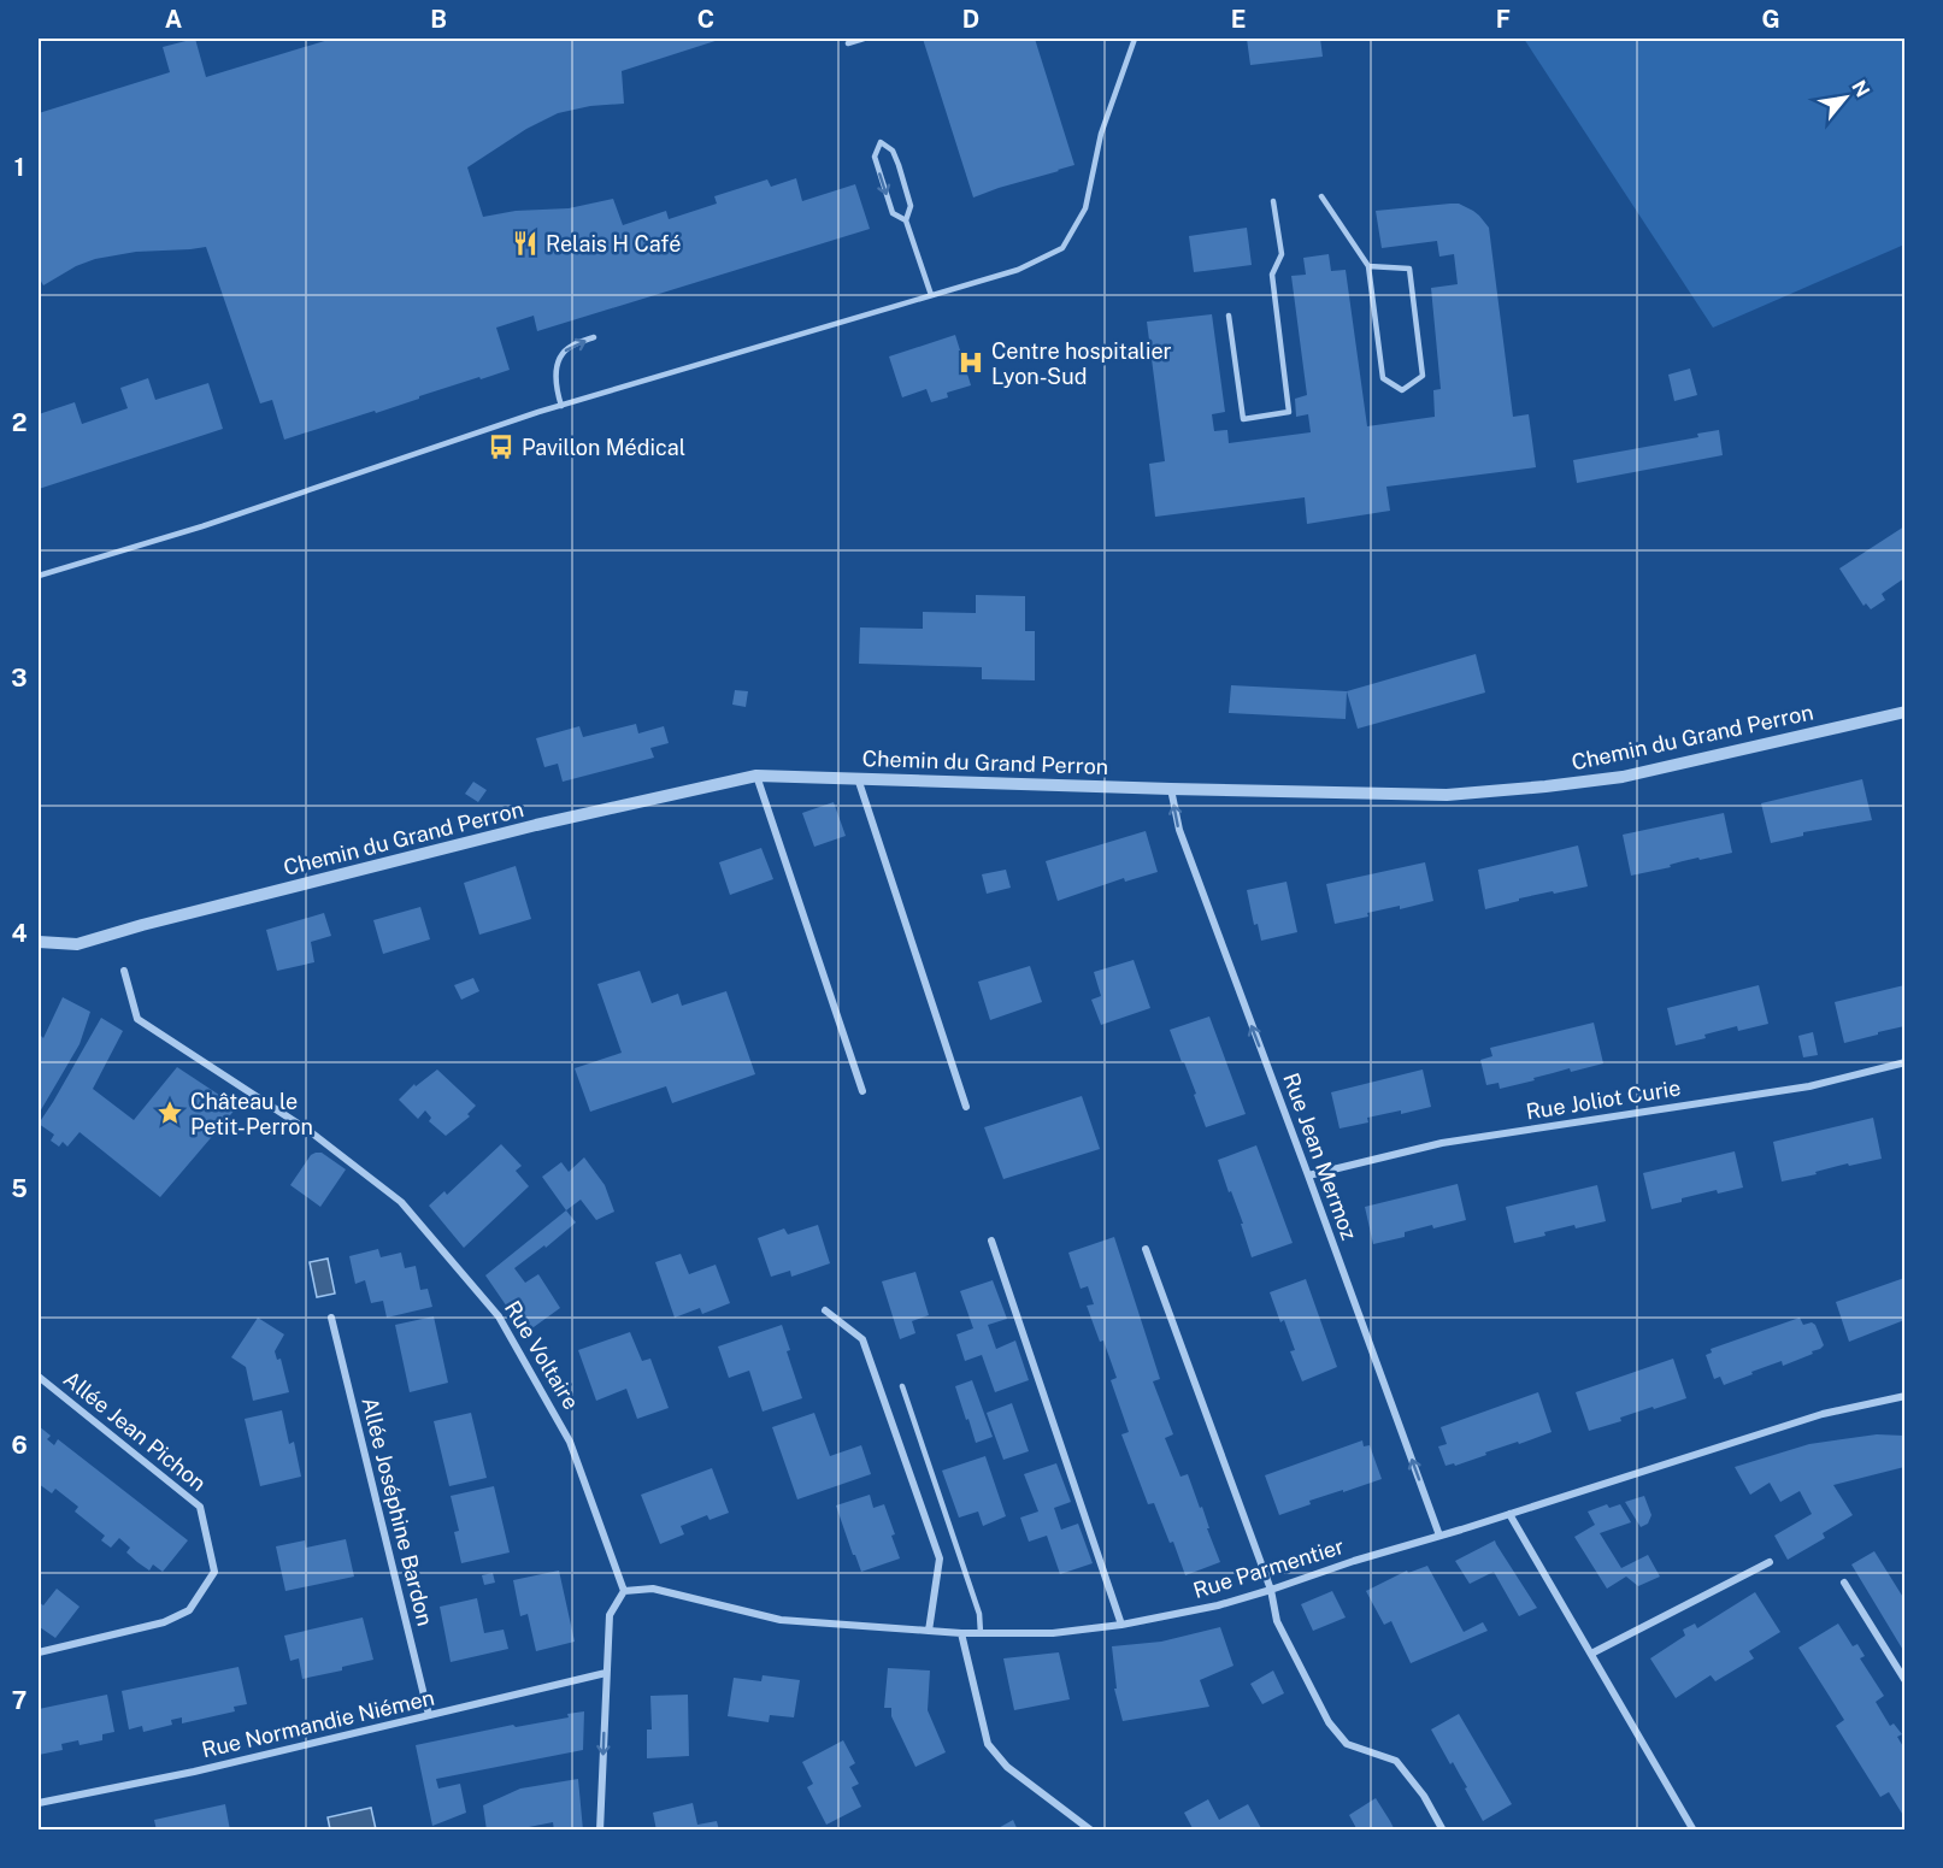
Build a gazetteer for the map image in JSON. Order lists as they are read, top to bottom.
{
  "streets": {
    "street": [
      "Chemin du Grand Perron",
      "Rue Joliot Curie",
      "Rue Jean Mermoz",
      "Rue Voltaire",
      "Allée Jean Pichon",
      "Allée Joséphine Bardon",
      "Rue Parmentier",
      "Rue Normandie Niémen"
    ]
  },
  "crossings": [
    ["Chemin du Grand Perron", "Rue Jean Mermoz"],
    ["Rue Joliot Curie", "Rue Jean Mermoz"],
    ["Rue Jean Mermoz", "Rue Parmentier"],
    ["Rue Voltaire", "Rue Parmentier"],
    ["Allée Joséphine Bardon", "Rue Normandie Niémen"]
  ],
  "one_way": ["Rue Jean Mermoz"],
  "places": {
    "restaurant": ["Relais H Café"],
    "hospital": ["Centre hospitalier Lyon-Sud"],
    "bus stop": ["Pavillon Médical"],
    "place": ["Château le Petit-Perron"]
  },
  "north": "top right",
  "grid": {
    "columns": [
      "A",
      "B",
      "C",
      "D",
      "E",
      "F",
      "G"
    ],
    "rows": [
      "1",
      "2",
      "3",
      "4",
      "5",
      "6",
      "7"
    ]
  }
}
